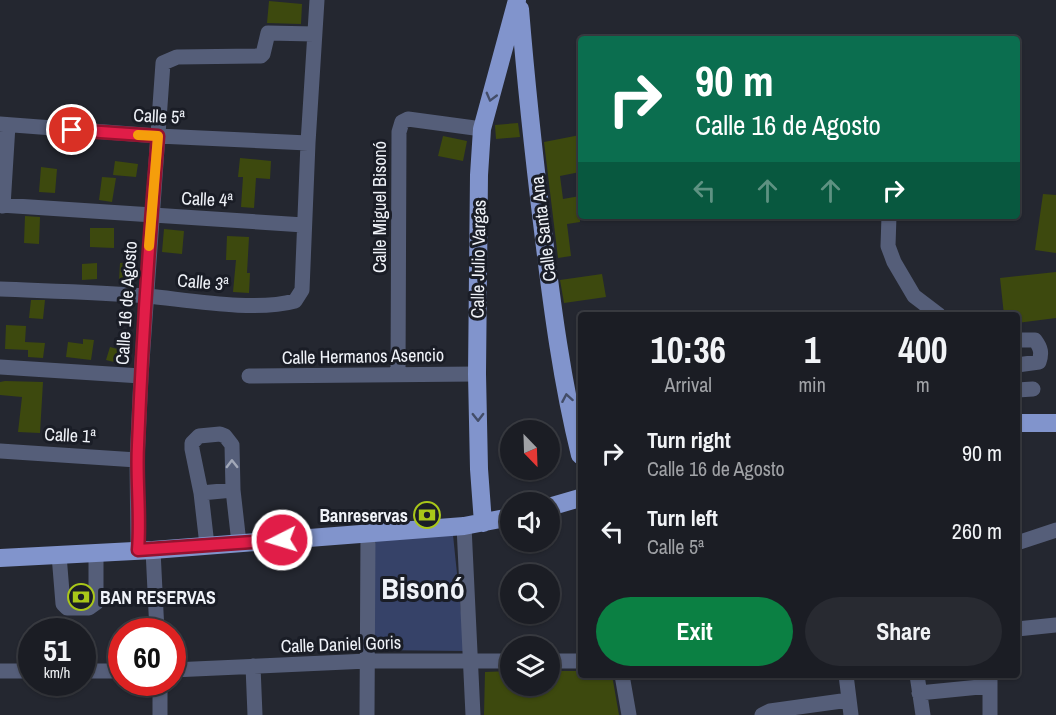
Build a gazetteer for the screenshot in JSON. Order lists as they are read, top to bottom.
{
  "streets": {
    "main road": ["Calle Santa Ana", "Calle Julio Vargas"],
    "street": [
      "Calle 5ª",
      "Calle 4ª",
      "Calle Miguel Bisonó",
      "Calle 3ª",
      "Calle 16 de Agosto",
      "Calle Hermanos Asencio",
      "Calle 1ª",
      "Calle Daniel Goris"
    ]
  },
  "crossings": [
    ["Calle 5ª", "Calle 16 de Agosto"],
    ["Calle 4ª", "Calle 3ª"],
    ["Calle 4ª", "Calle 16 de Agosto"],
    ["Calle Miguel Bisonó", "Calle Julio Vargas"],
    ["Calle Miguel Bisonó", "Calle Hermanos Asencio"],
    ["Calle Santa Ana", "Calle Julio Vargas"],
    ["Calle Julio Vargas", "Calle Hermanos Asencio"],
    ["Calle 3ª", "Calle 16 de Agosto"],
    ["Calle 16 de Agosto", "Calle 1ª"]
  ],
  "one_way": ["Calle Santa Ana", "Calle Julio Vargas"],
  "districts": ["Bisonó"],
  "places": {
    "bank": ["Banreservas", "BAN RESERVAS"]
  },
  "north": "bottom right",
  "page": {
    "turn": ["90 m", "Calle 16 de Agosto"],
    "eta": [
      "10:36",
      "Arrival",
      "1",
      "min",
      "400",
      "m"
    ],
    "list": [
      {
        "name": "Turn right",
        "note": "Calle 16 de Agosto",
        "value": "90 m"
      },
      {
        "name": "Turn left",
        "note": "Calle 5ª",
        "value": "260 m"
      }
    ],
    "buttons": ["Exit", "Share"],
    "speed": "51 km/h",
    "limit": "60"
  }
}
